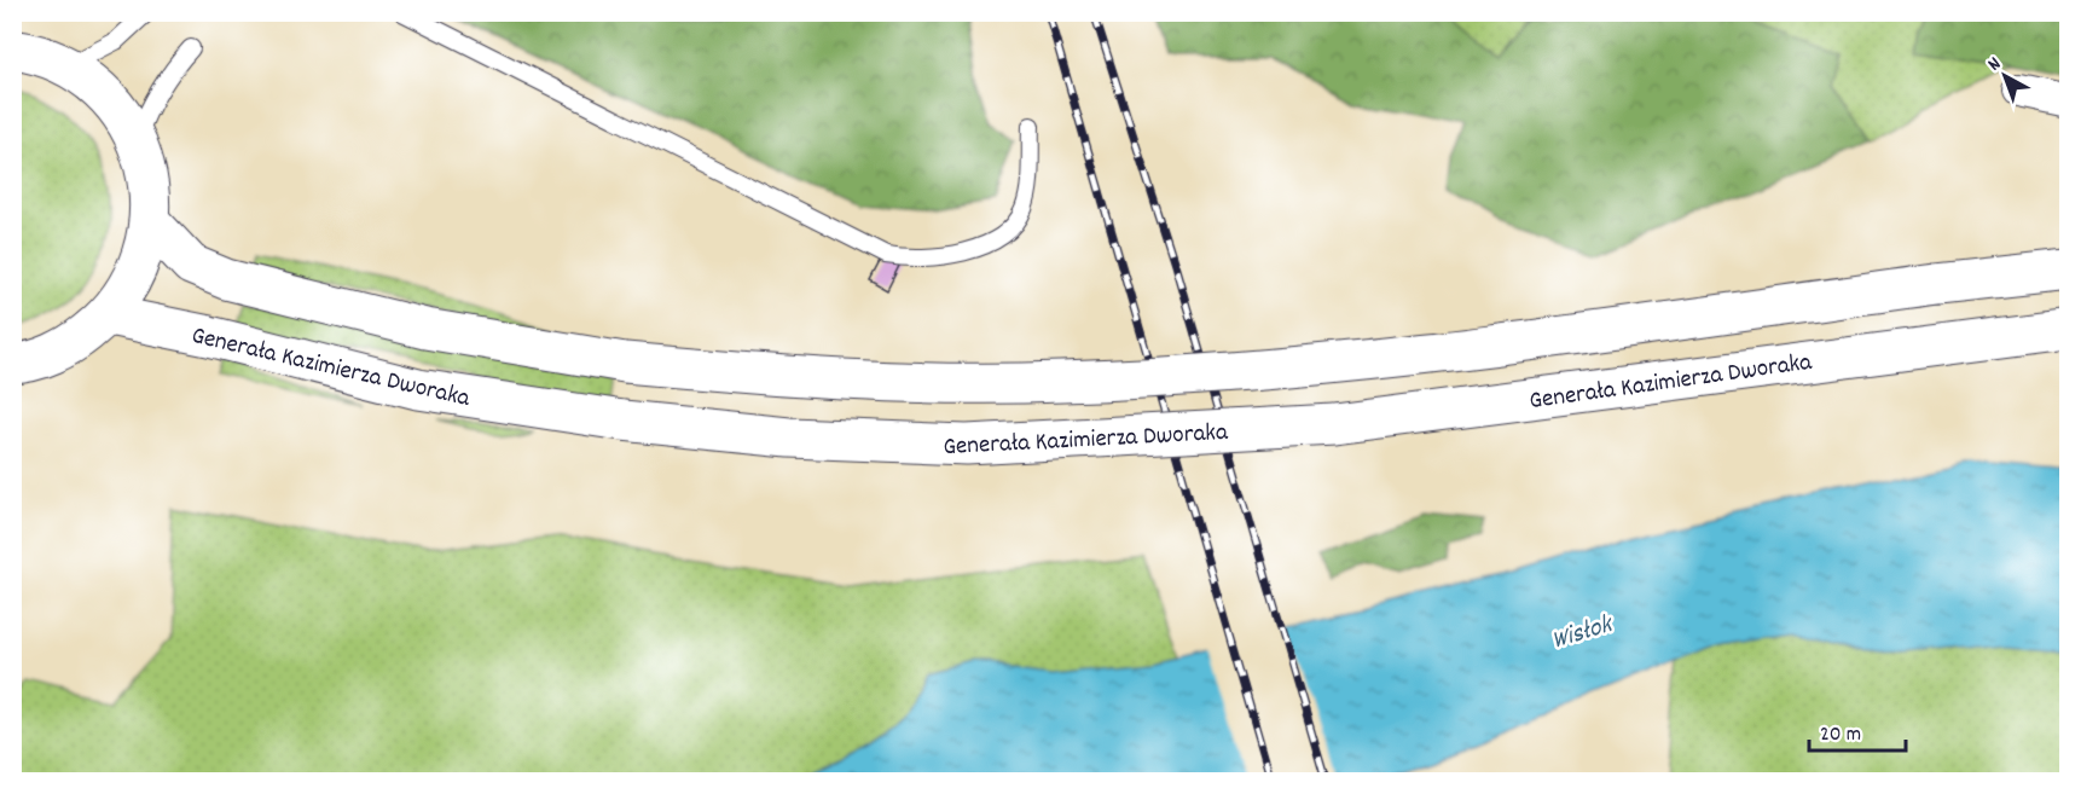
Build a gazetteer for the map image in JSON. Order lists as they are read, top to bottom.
{
  "streets": {
    "main road": ["Generała Kazimierza Dworaka"]
  },
  "water": ["Wisłok"],
  "scale_bar": "20 m",
  "north": "top left"
}
